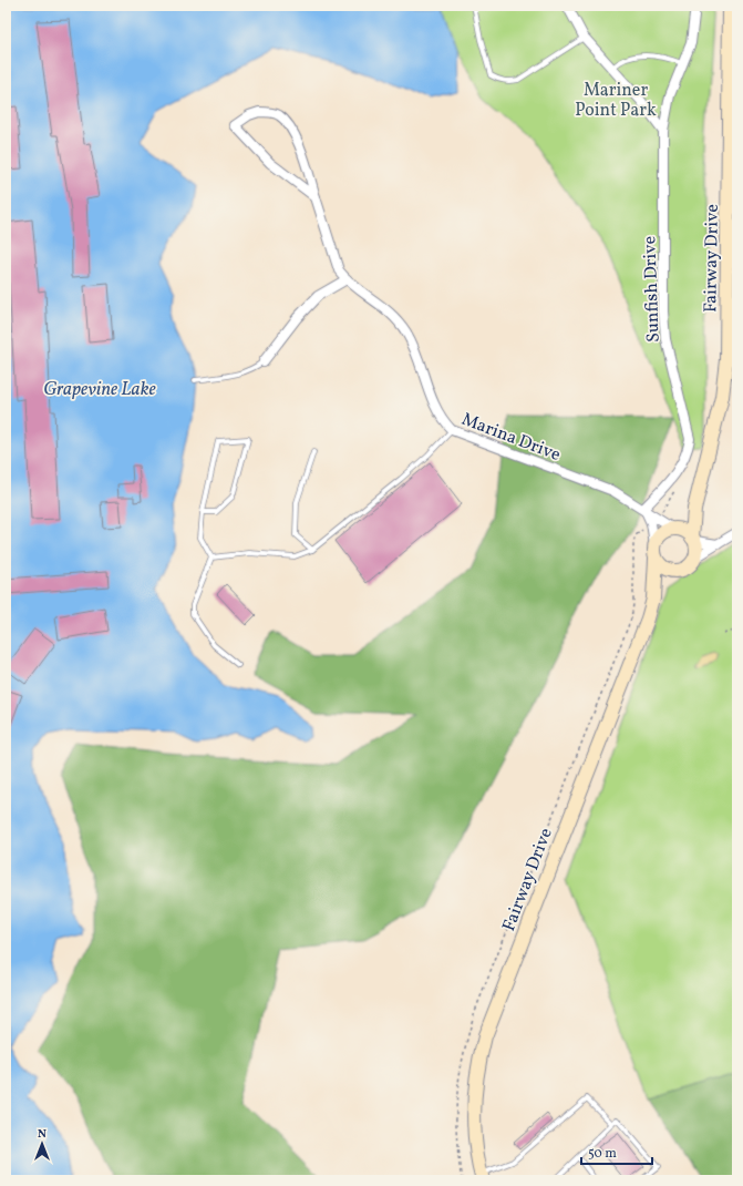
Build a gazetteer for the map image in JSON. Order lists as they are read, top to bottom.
{
  "streets": {
    "street": ["Fairway Drive", "Sunfish Drive", "Marina Drive"]
  },
  "crossings": [
    ["Fairway Drive", "Marina Drive"],
    ["Sunfish Drive", "Marina Drive"]
  ],
  "water": ["Grapevine Lake"],
  "parks": ["Mariner Point Park"],
  "scale_bar": "50 m",
  "north": "top"
}
